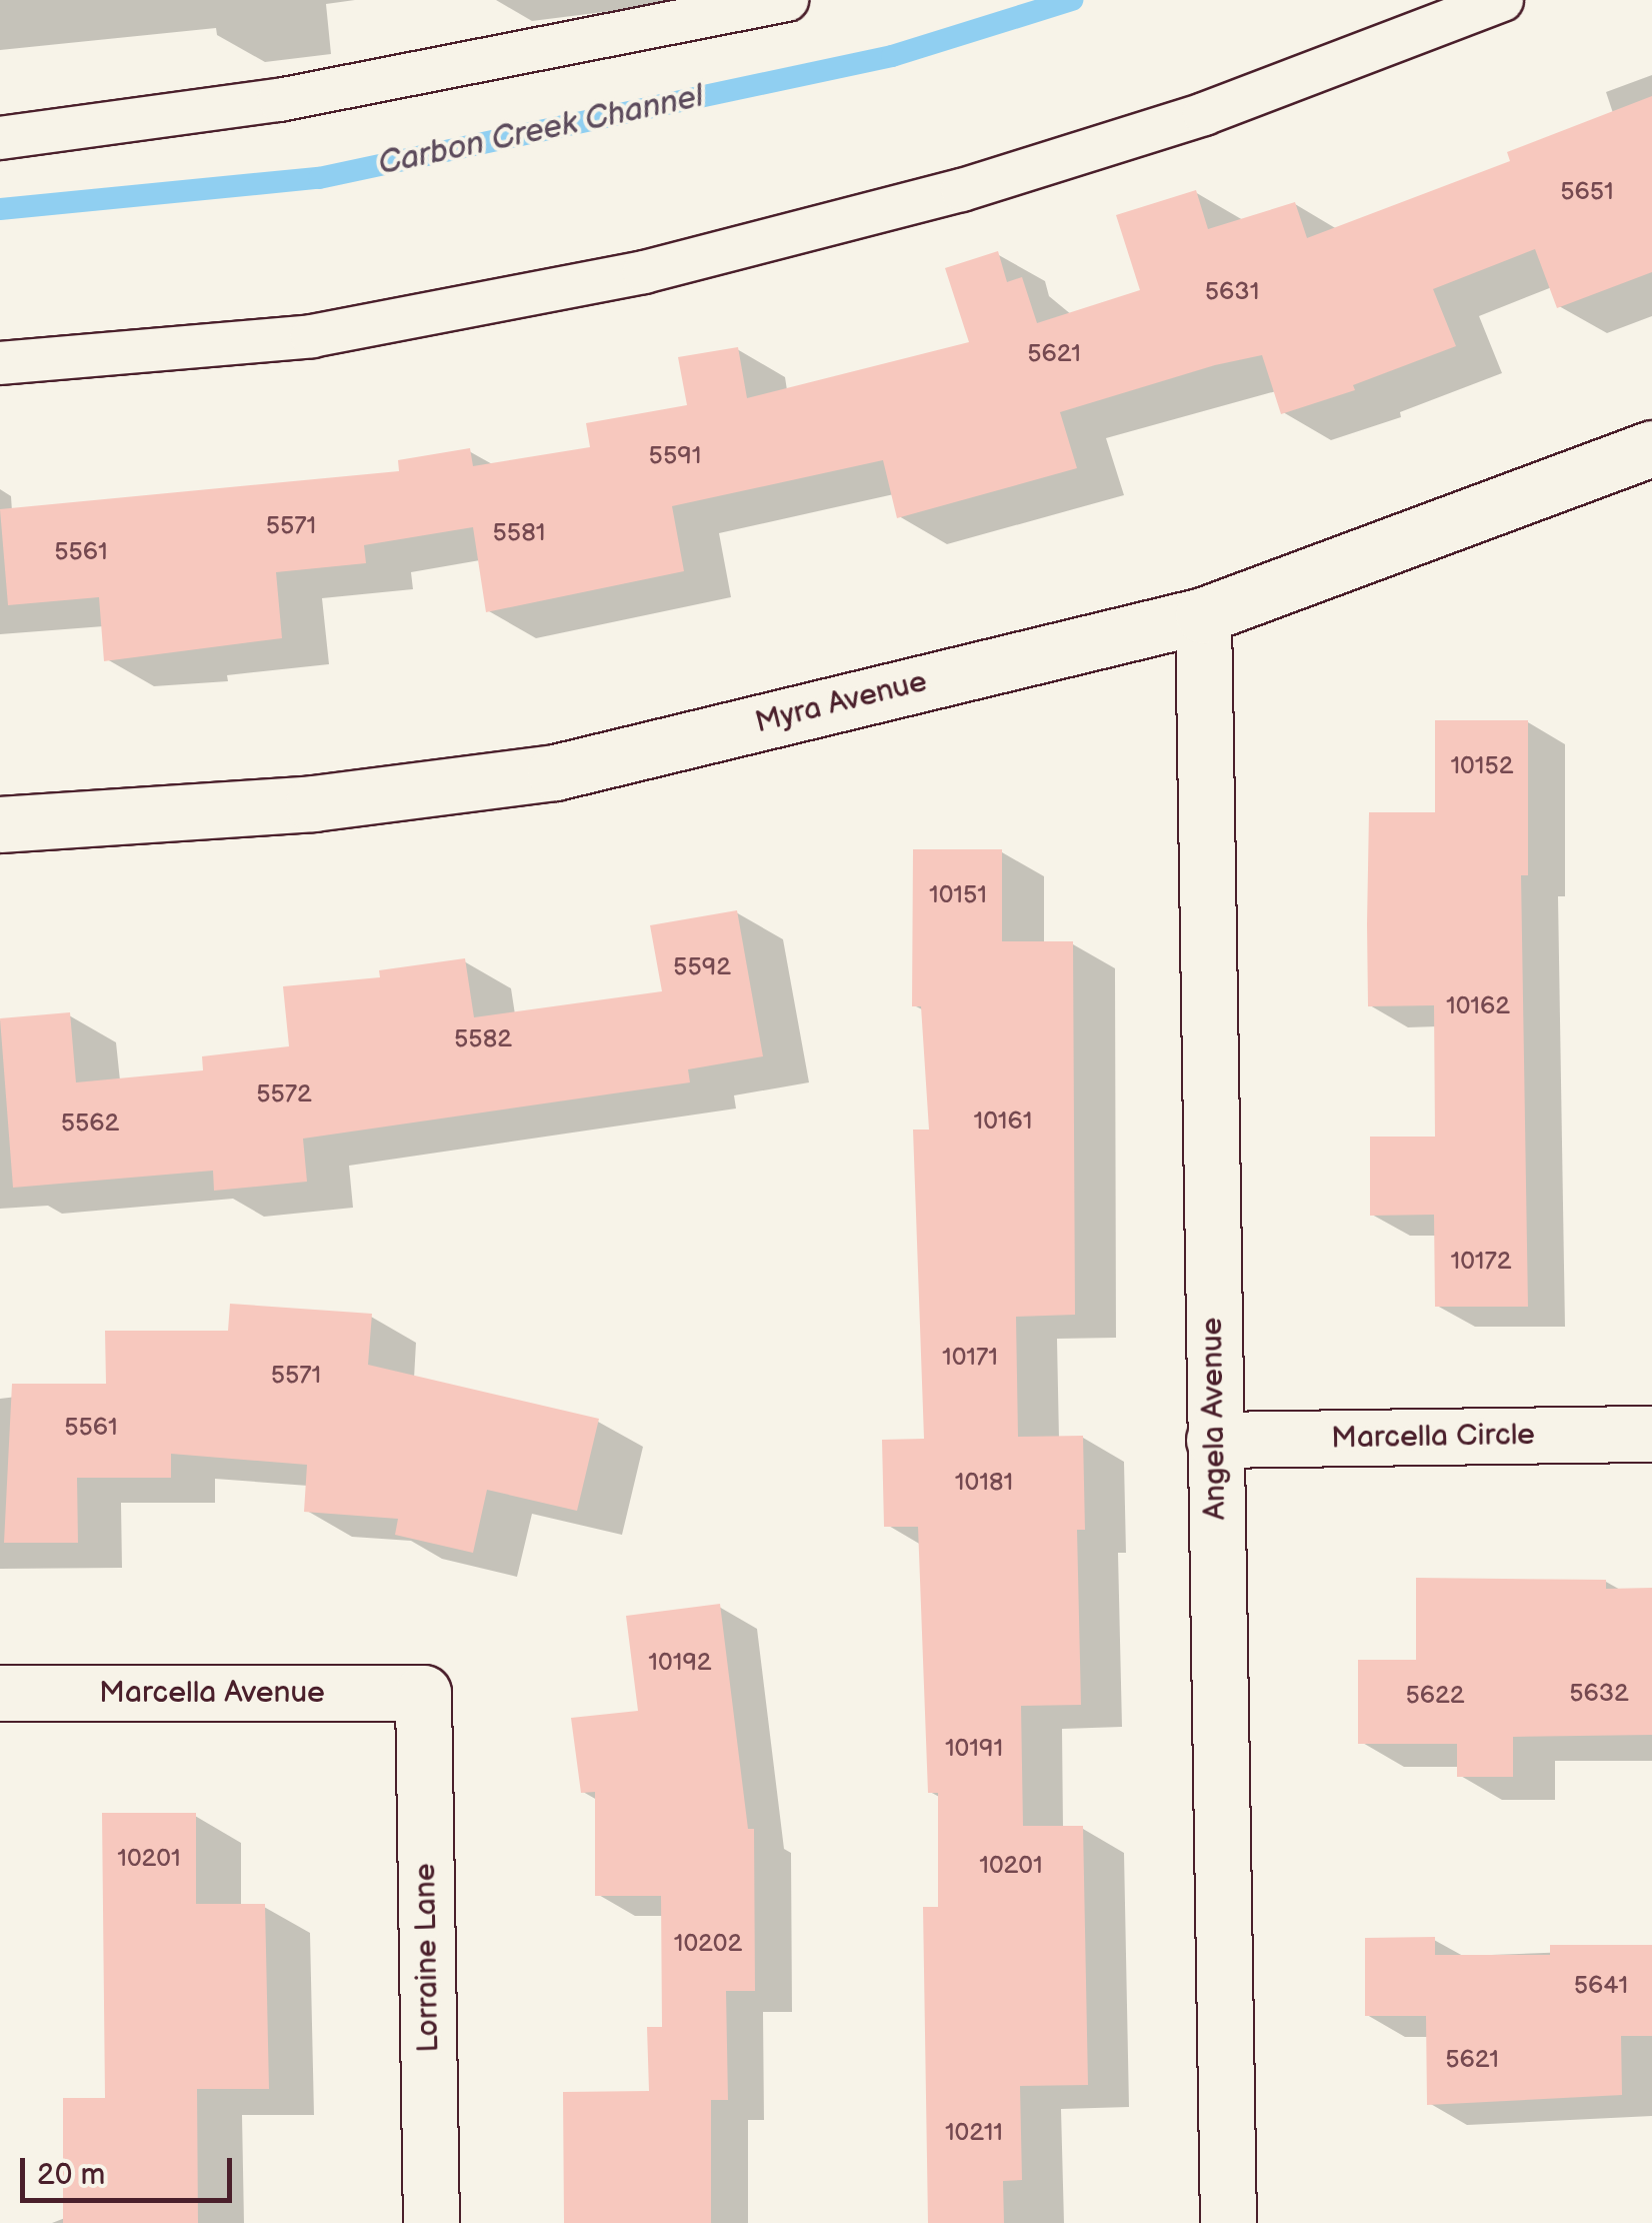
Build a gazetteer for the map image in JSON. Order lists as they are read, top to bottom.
{
  "streets": {
    "street": [
      "Myra Avenue",
      "Angela Avenue",
      "Marcella Circle",
      "Marcella Avenue",
      "Lorraine Lane"
    ]
  },
  "crossings": [
    ["Myra Avenue", "Angela Avenue"],
    ["Angela Avenue", "Marcella Circle"],
    ["Marcella Avenue", "Lorraine Lane"]
  ],
  "water": ["Carbon Creek Channel"],
  "house_numbers": [
    "5651",
    "5631",
    "5621",
    "5591",
    "5571",
    "5581",
    "5561",
    "10152",
    "10151",
    "5592",
    "10162",
    "5582",
    "5572",
    "10161",
    "5562",
    "10172",
    "10171",
    "5571",
    "5561",
    "10181",
    "10192",
    "5632",
    "5622",
    "10191",
    "10201",
    "10201",
    "10202",
    "5641",
    "5621",
    "10211"
  ],
  "scale_bar": "20 m"
}
